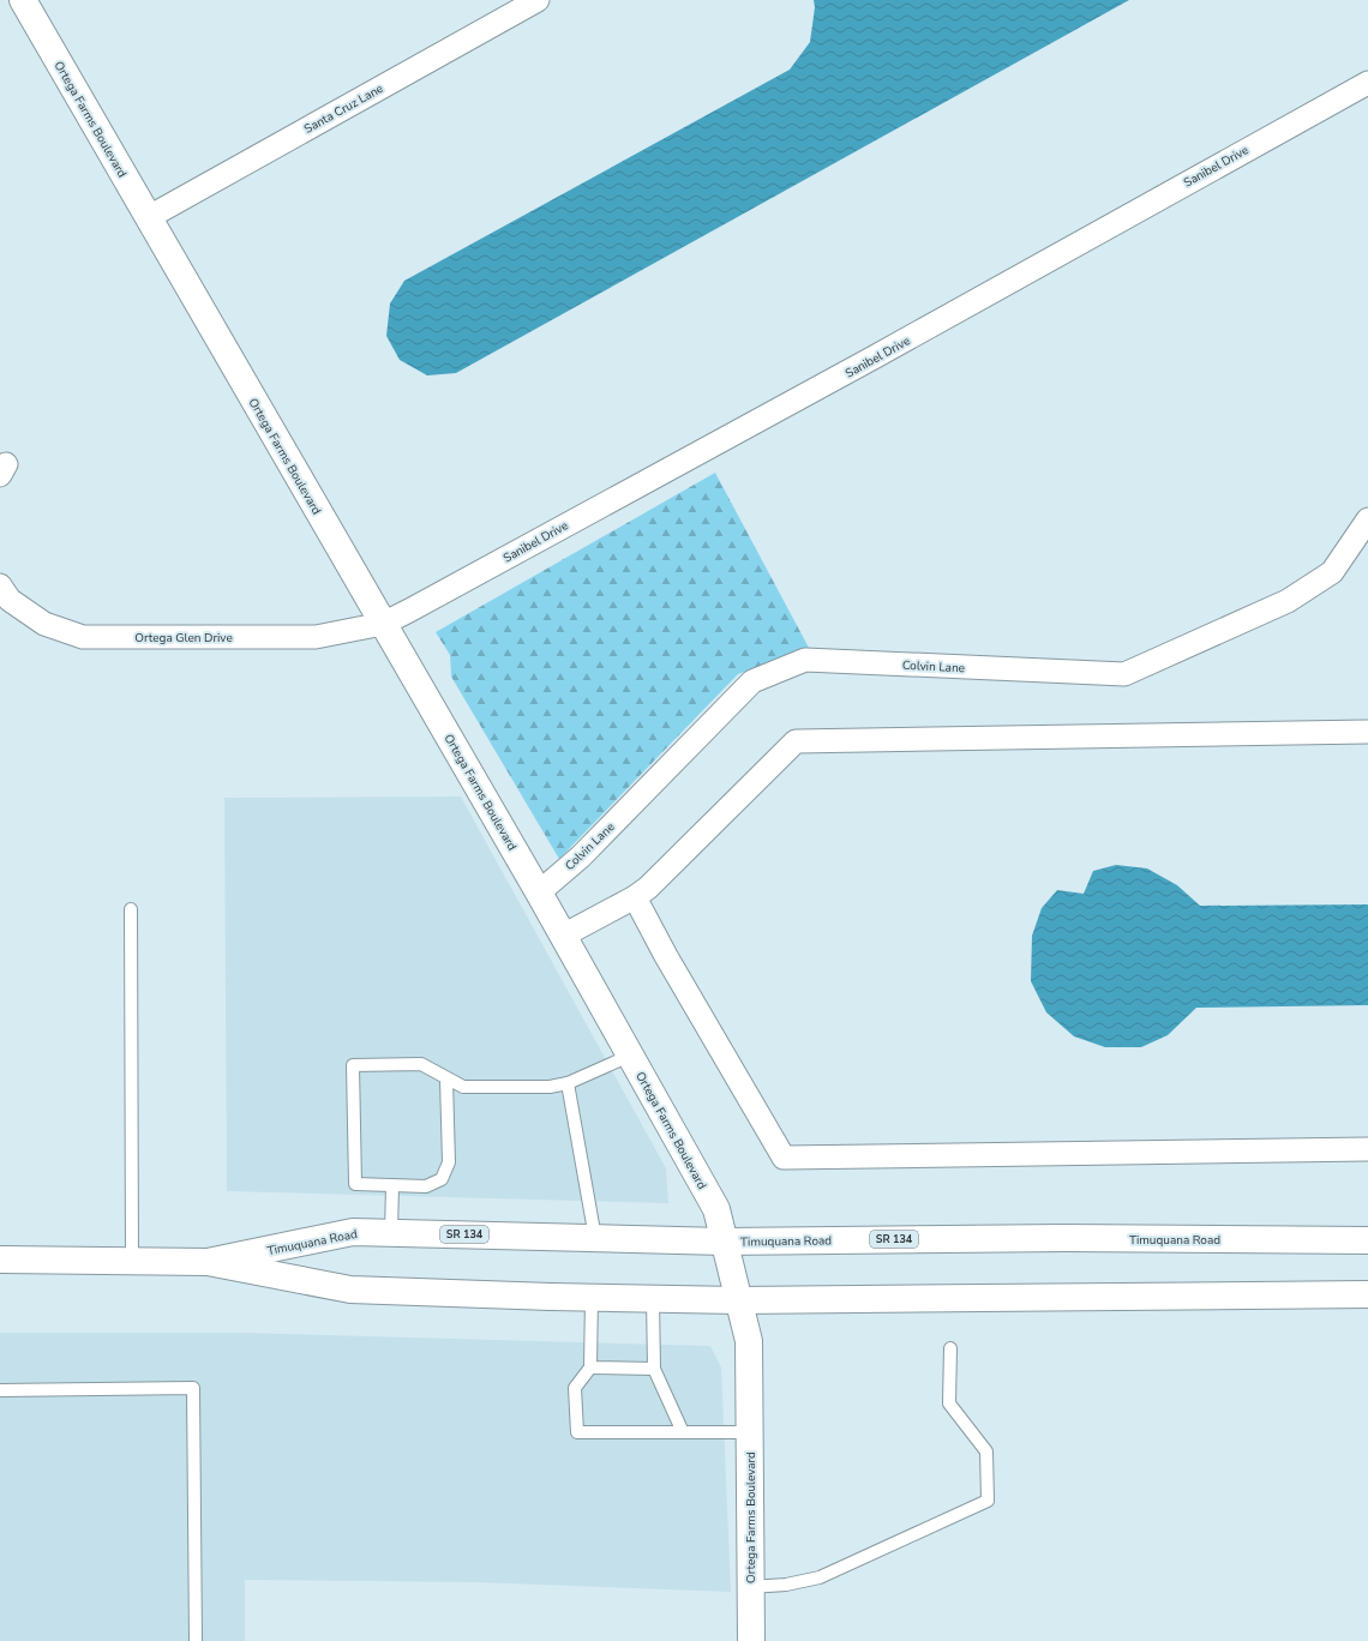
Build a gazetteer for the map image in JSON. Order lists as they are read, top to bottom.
{
  "streets": {
    "main road": ["Ortega Farms Boulevard", "SR 134", "Timuquana Road"],
    "street": [
      "Santa Cruz Lane",
      "Sanibel Drive",
      "Ortega Glen Drive",
      "Colvin Lane"
    ]
  },
  "crossings": [
    ["Santa Cruz Lane", "Ortega Farms Boulevard"],
    ["Ortega Farms Boulevard", "Sanibel Drive"],
    ["Ortega Farms Boulevard", "Ortega Glen Drive"],
    ["Ortega Farms Boulevard", "Colvin Lane"],
    ["Ortega Farms Boulevard", "Timuquana Road"],
    ["Sanibel Drive", "Ortega Glen Drive"]
  ]
}
